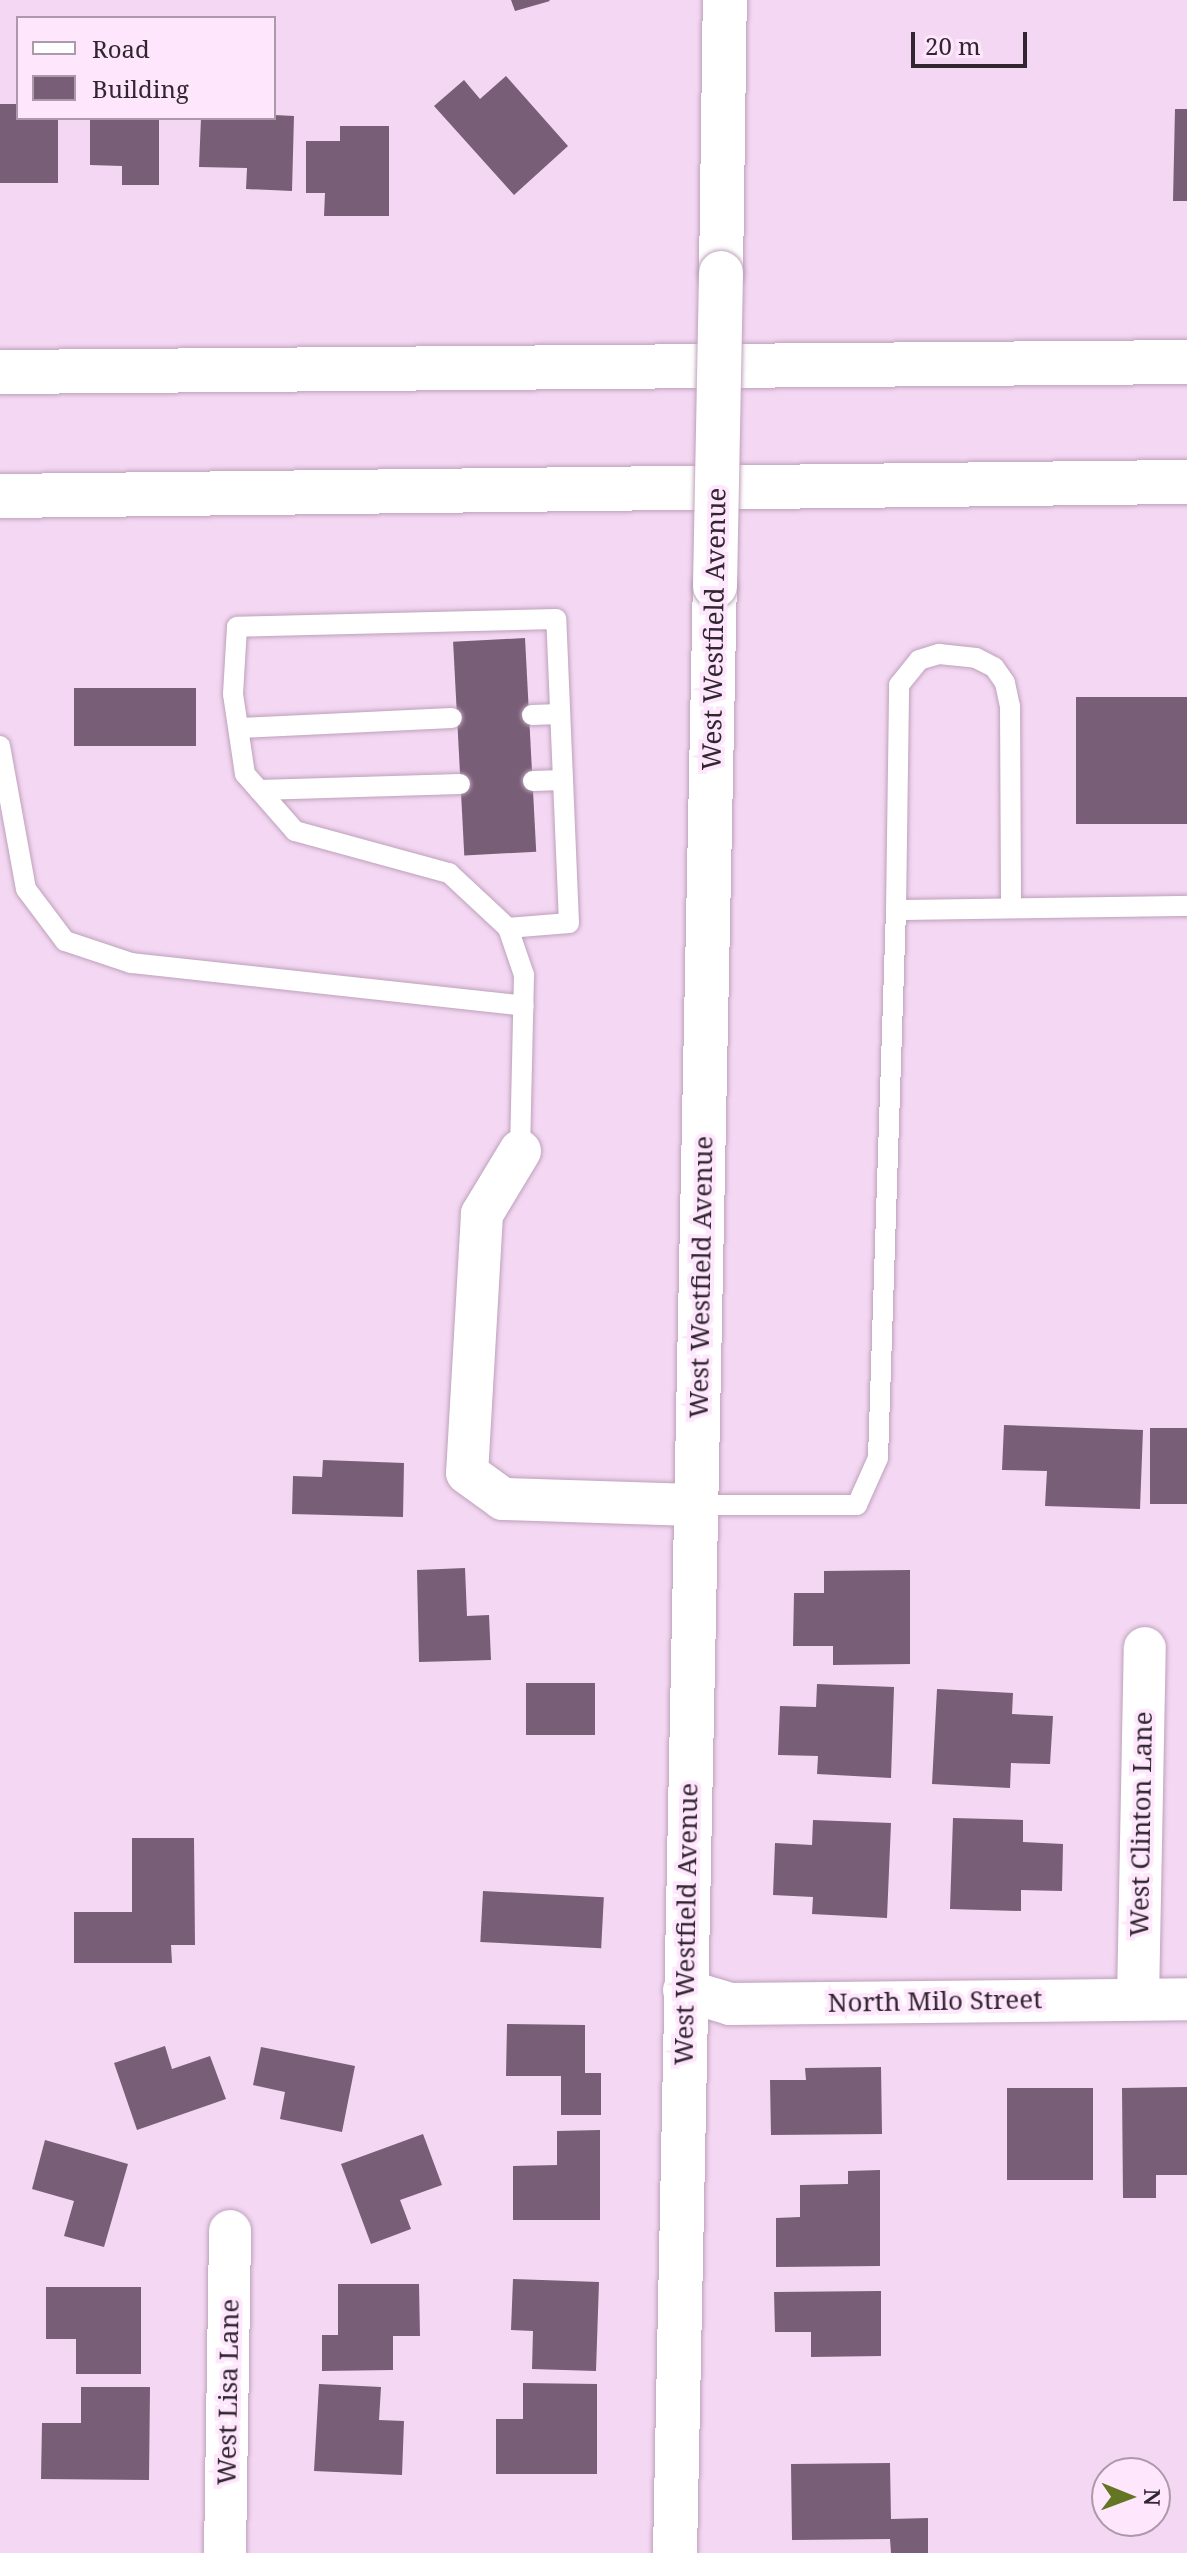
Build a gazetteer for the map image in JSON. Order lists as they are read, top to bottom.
{
  "streets": {
    "main road": ["West Westfield Avenue"],
    "street": ["West Clinton Lane", "North Milo Street", "West Lisa Lane"]
  },
  "crossings": [
    ["West Westfield Avenue", "North Milo Street"],
    ["West Clinton Lane", "North Milo Street"]
  ],
  "legend": ["Road", "Building"],
  "scale_bar": "20 m",
  "north": "right"
}
